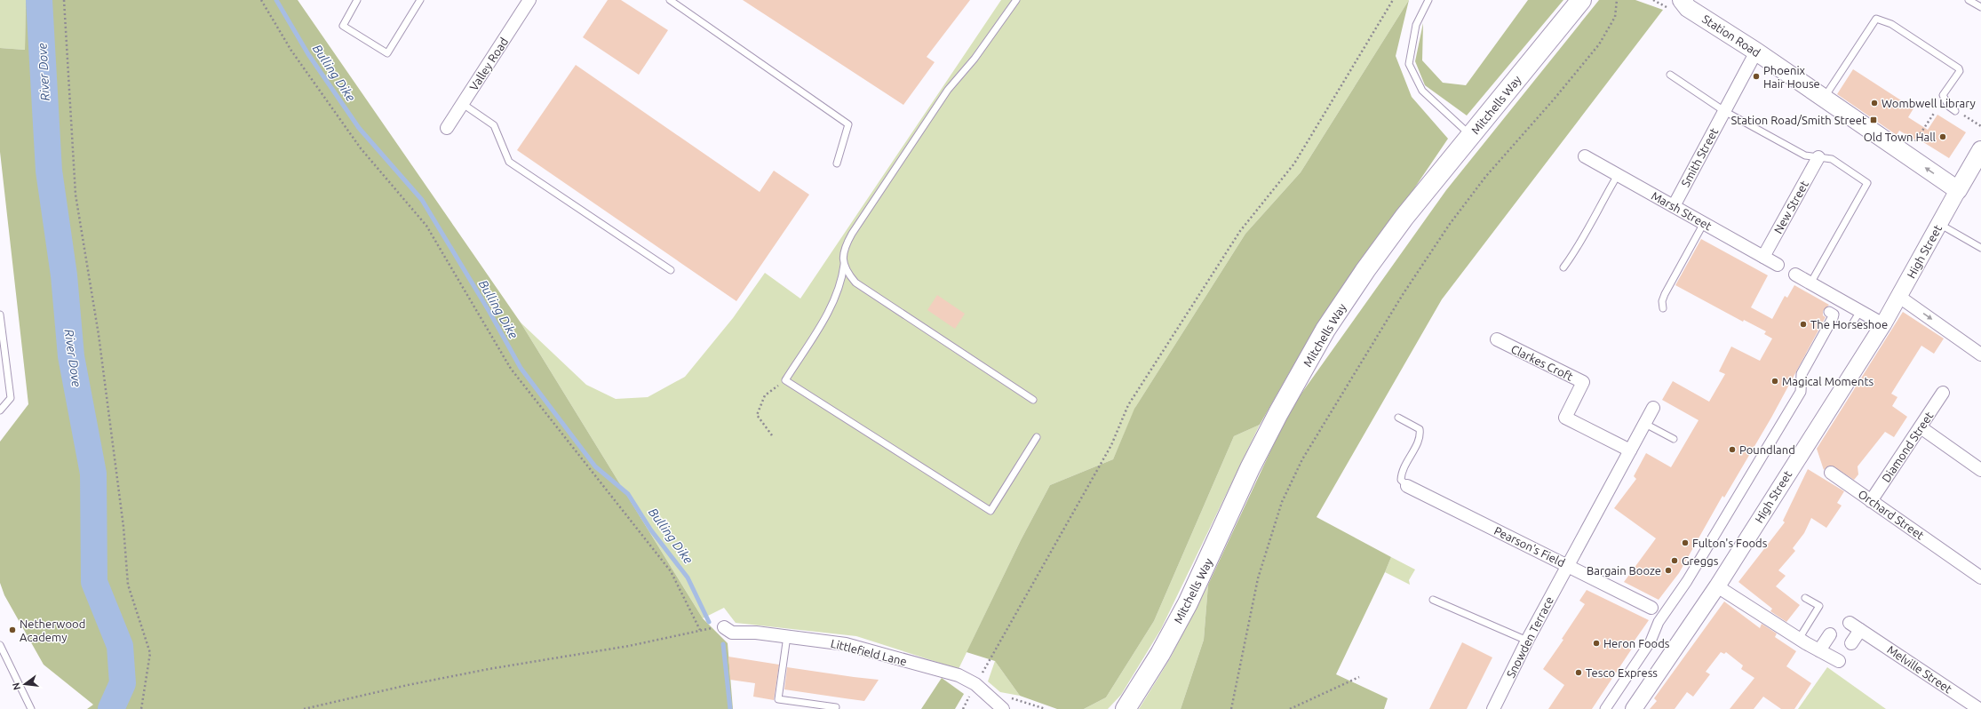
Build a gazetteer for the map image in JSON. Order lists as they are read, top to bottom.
{
  "streets": {
    "main road": ["Station Road", "Mitchells Way", "High Street"],
    "street": [
      "Valley Road",
      "Smith Street",
      "New Street",
      "Marsh Street",
      "Clarkes Croft",
      "Diamond Street",
      "Orchard Street",
      "Pearson's Field",
      "Snowden Terrace",
      "Littlefield Lane",
      "Melville Street"
    ]
  },
  "crossings": [
    ["Station Road", "Smith Street"],
    ["Station Road", "High Street"],
    ["Smith Street", "Marsh Street"],
    ["New Street", "Marsh Street"],
    ["Diamond Street", "Orchard Street"],
    ["Pearson's Field", "Snowden Terrace"]
  ],
  "water": ["River Dove", "Bulling Dike"],
  "places": {
    "other": [
      "Phoenix Hair House",
      "Wombwell Library",
      "Old Town Hall",
      "The Horseshoe",
      "Magical Moments",
      "Poundland",
      "Fulton's Foods",
      "Greggs",
      "Bargain Booze",
      "Netherwood Academy",
      "Heron Foods",
      "Tesco Express"
    ],
    "transit": ["Station Road/Smith Street"]
  },
  "north": "left"
}
